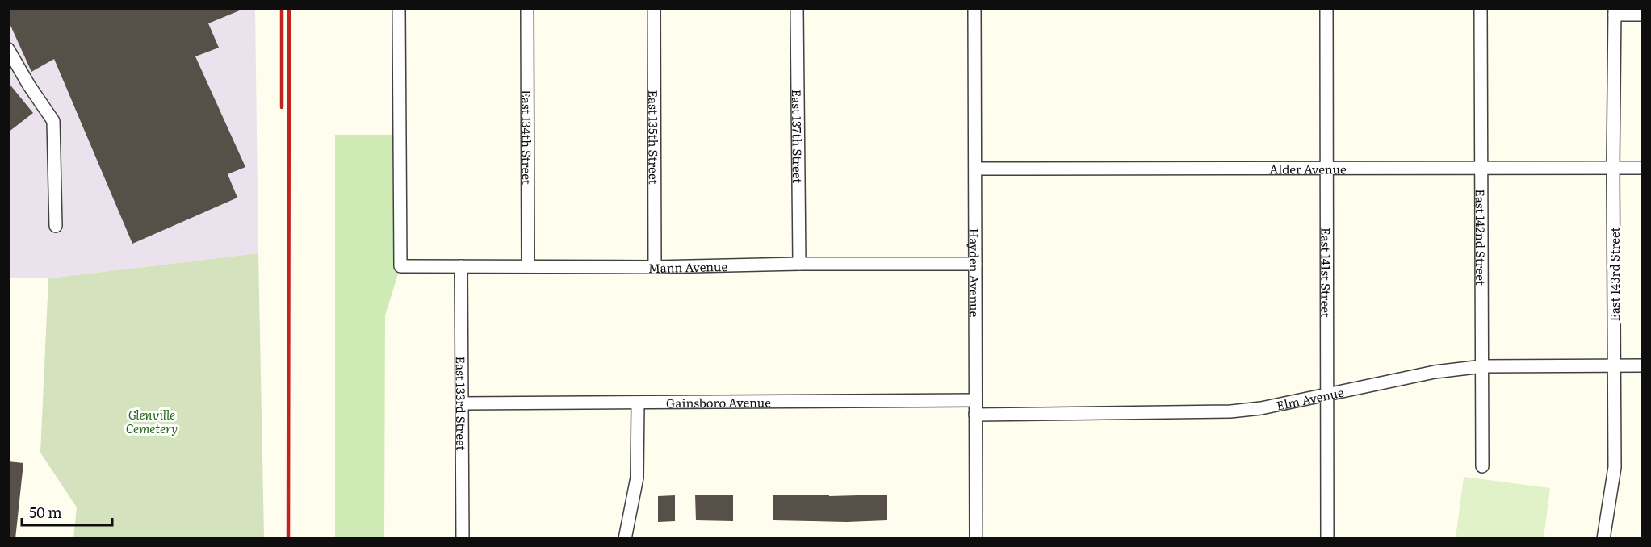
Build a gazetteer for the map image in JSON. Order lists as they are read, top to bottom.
{
  "streets": {
    "street": [
      "East 137th Street",
      "East 134th Street",
      "East 135th Street",
      "Alder Avenue",
      "East 142nd Street",
      "Mann Avenue",
      "Hayden Avenue",
      "East 141st Street",
      "East 143rd Street",
      "Elm Avenue",
      "East 133rd Street",
      "Gainsboro Avenue"
    ]
  },
  "crossings": [
    ["East 137th Street", "Mann Avenue"],
    ["East 134th Street", "Mann Avenue"],
    ["East 135th Street", "Mann Avenue"],
    ["Alder Avenue", "East 142nd Street"],
    ["Alder Avenue", "Hayden Avenue"],
    ["Alder Avenue", "East 141st Street"],
    ["Alder Avenue", "East 143rd Street"],
    ["East 142nd Street", "Elm Avenue"],
    ["Mann Avenue", "Hayden Avenue"],
    ["Mann Avenue", "East 133rd Street"],
    ["Hayden Avenue", "Elm Avenue"],
    ["Hayden Avenue", "Gainsboro Avenue"],
    ["East 141st Street", "Elm Avenue"],
    ["East 143rd Street", "Elm Avenue"],
    ["East 133rd Street", "Gainsboro Avenue"]
  ],
  "parks": ["Glenville Cemetery"],
  "scale_bar": "50 m"
}
